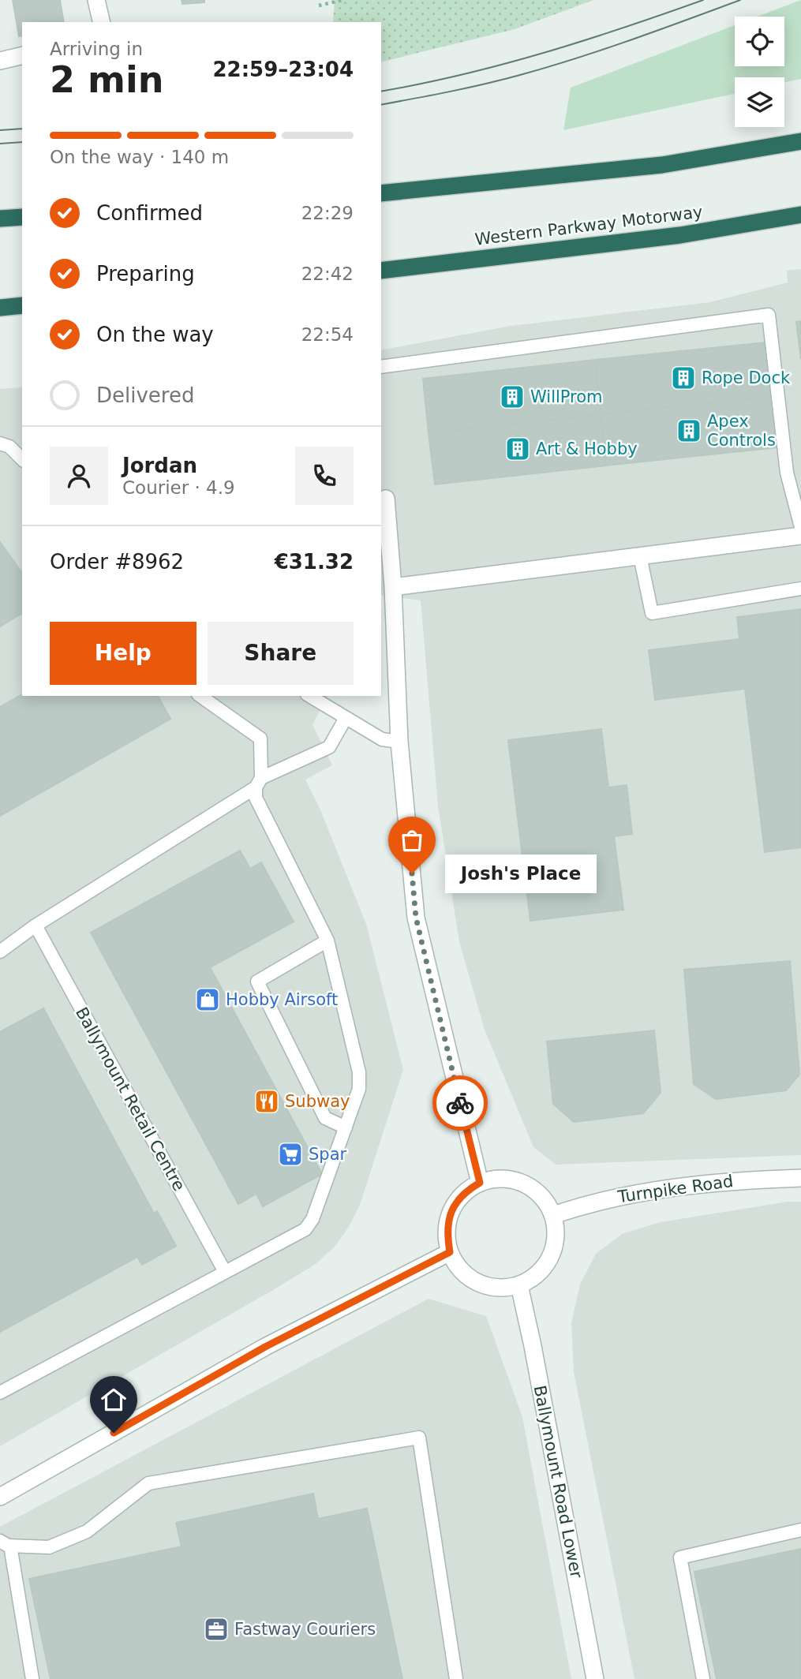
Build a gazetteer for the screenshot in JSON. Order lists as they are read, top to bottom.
{
  "streets": {
    "highway": ["Western Parkway Motorway"],
    "street": ["Turnpike Road", "Ballymount Road Lower"],
    "lane": ["Ballymount Retail Centre"]
  },
  "crossings": [
    ["Turnpike Road", "Ballymount Road Lower"]
  ],
  "places": {
    "building": [
      "Rope Dock",
      "WillProm",
      "Apex Controls",
      "Art & Hobby"
    ],
    "other": ["Josh's Place"],
    "shop": ["Hobby Airsoft"],
    "restaurant": ["Subway"],
    "supermarket": ["Spar"],
    "office": ["Fastway Couriers"]
  },
  "page": {
    "heading": ["2 min", "Arriving in", "22:59–23:04"],
    "panel": [
      "Jordan",
      "Courier · 4.9",
      "Order #8962",
      "€31.32"
    ],
    "bar": "On the way · 140 m",
    "list": [
      ["Confirmed", "22:29"],
      ["Preparing", "22:42"],
      ["On the way", "22:54"],
      "Delivered"
    ],
    "buttons": ["Help", "Share"],
    "bubble": "Josh's Place"
  }
}
